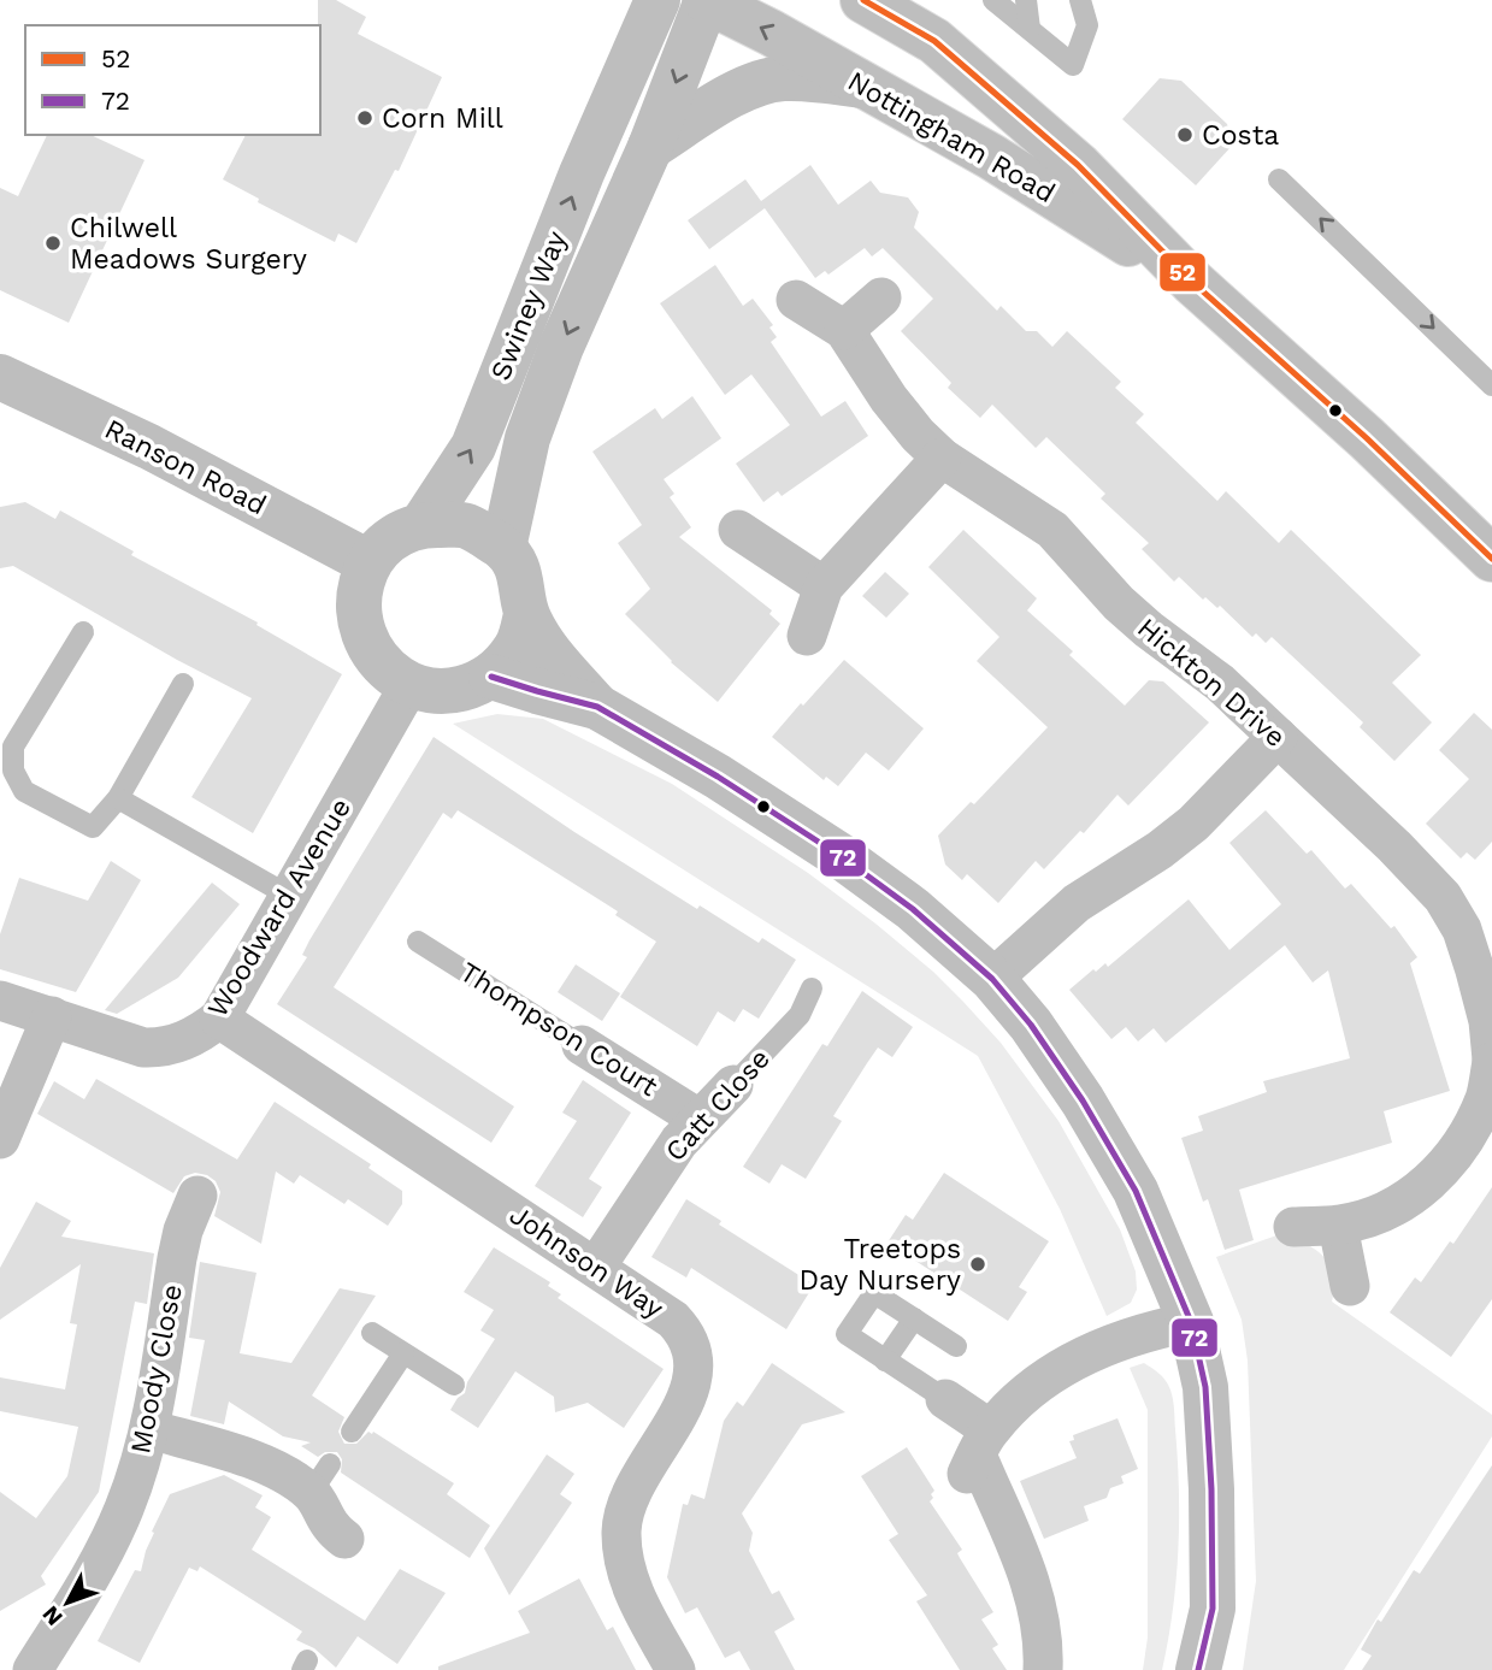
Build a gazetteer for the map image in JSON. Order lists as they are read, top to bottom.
{
  "streets": {
    "street": [
      "Nottingham Road",
      "Swiney Way",
      "Ranson Road",
      "Hickton Drive",
      "Woodward Avenue",
      "Thompson Court",
      "Catt Close",
      "Johnson Way",
      "Moody Close"
    ]
  },
  "crossings": [
    ["Nottingham Road", "Swiney Way"],
    ["Swiney Way", "Ranson Road"],
    ["Swiney Way", "Woodward Avenue"],
    ["Ranson Road", "Woodward Avenue"],
    ["Woodward Avenue", "Johnson Way"],
    ["Thompson Court", "Catt Close"],
    ["Catt Close", "Johnson Way"]
  ],
  "places": [
    "Corn Mill",
    "Costa",
    "Chilwell Meadows Surgery",
    "Treetops Day Nursery"
  ],
  "lines": ["transit line 52", "transit line 72"],
  "legend": ["52", "72"],
  "north": "bottom left"
}
